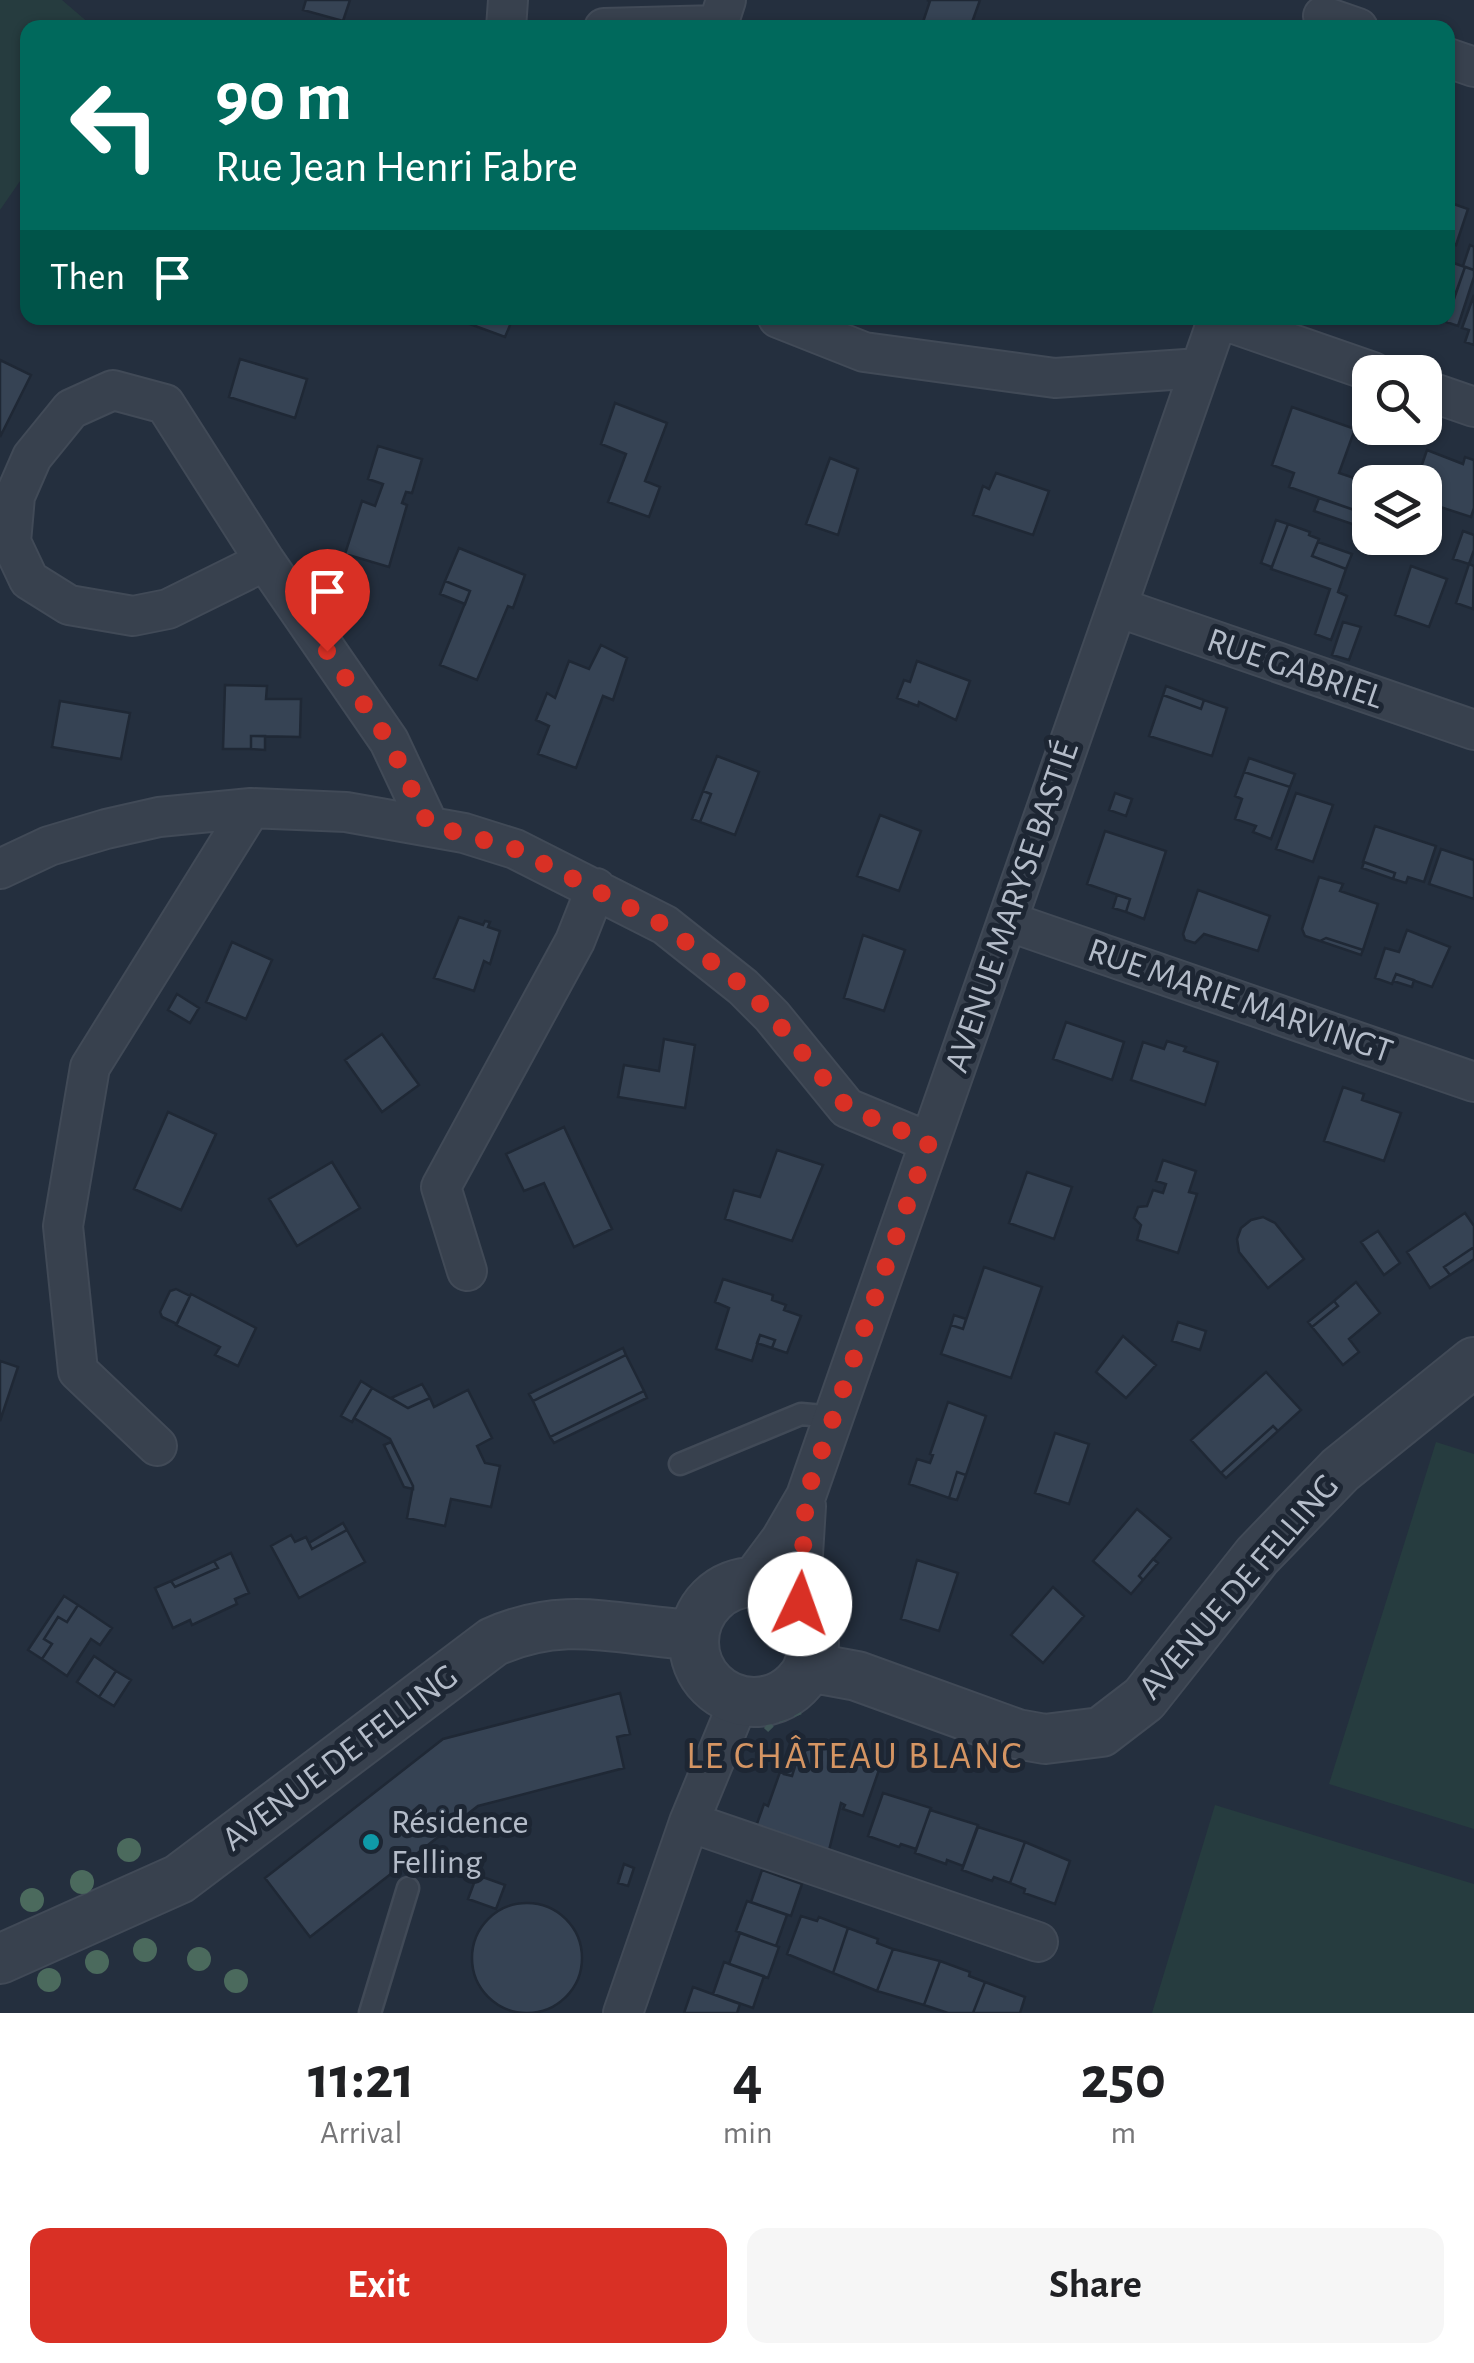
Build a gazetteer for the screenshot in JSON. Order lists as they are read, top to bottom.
{
  "streets": {
    "street": [
      "RUE GABRIEL",
      "AVENUE MARYSE BASTIÉ",
      "RUE MARIE MARVINGT",
      "AVENUE DE FELLING"
    ]
  },
  "crossings": [
    ["RUE GABRIEL", "AVENUE MARYSE BASTIÉ"],
    ["AVENUE MARYSE BASTIÉ", "RUE MARIE MARVINGT"],
    ["AVENUE MARYSE BASTIÉ", "AVENUE DE FELLING"]
  ],
  "districts": ["LE CHÂTEAU BLANC"],
  "places": ["Résidence Felling"],
  "page": {
    "turn": ["90 m", "Rue Jean Henri Fabre"],
    "then": "Then",
    "eta": [
      "11:21",
      "Arrival",
      "4",
      "min",
      "250",
      "m"
    ],
    "buttons": ["Exit", "Share"]
  }
}
